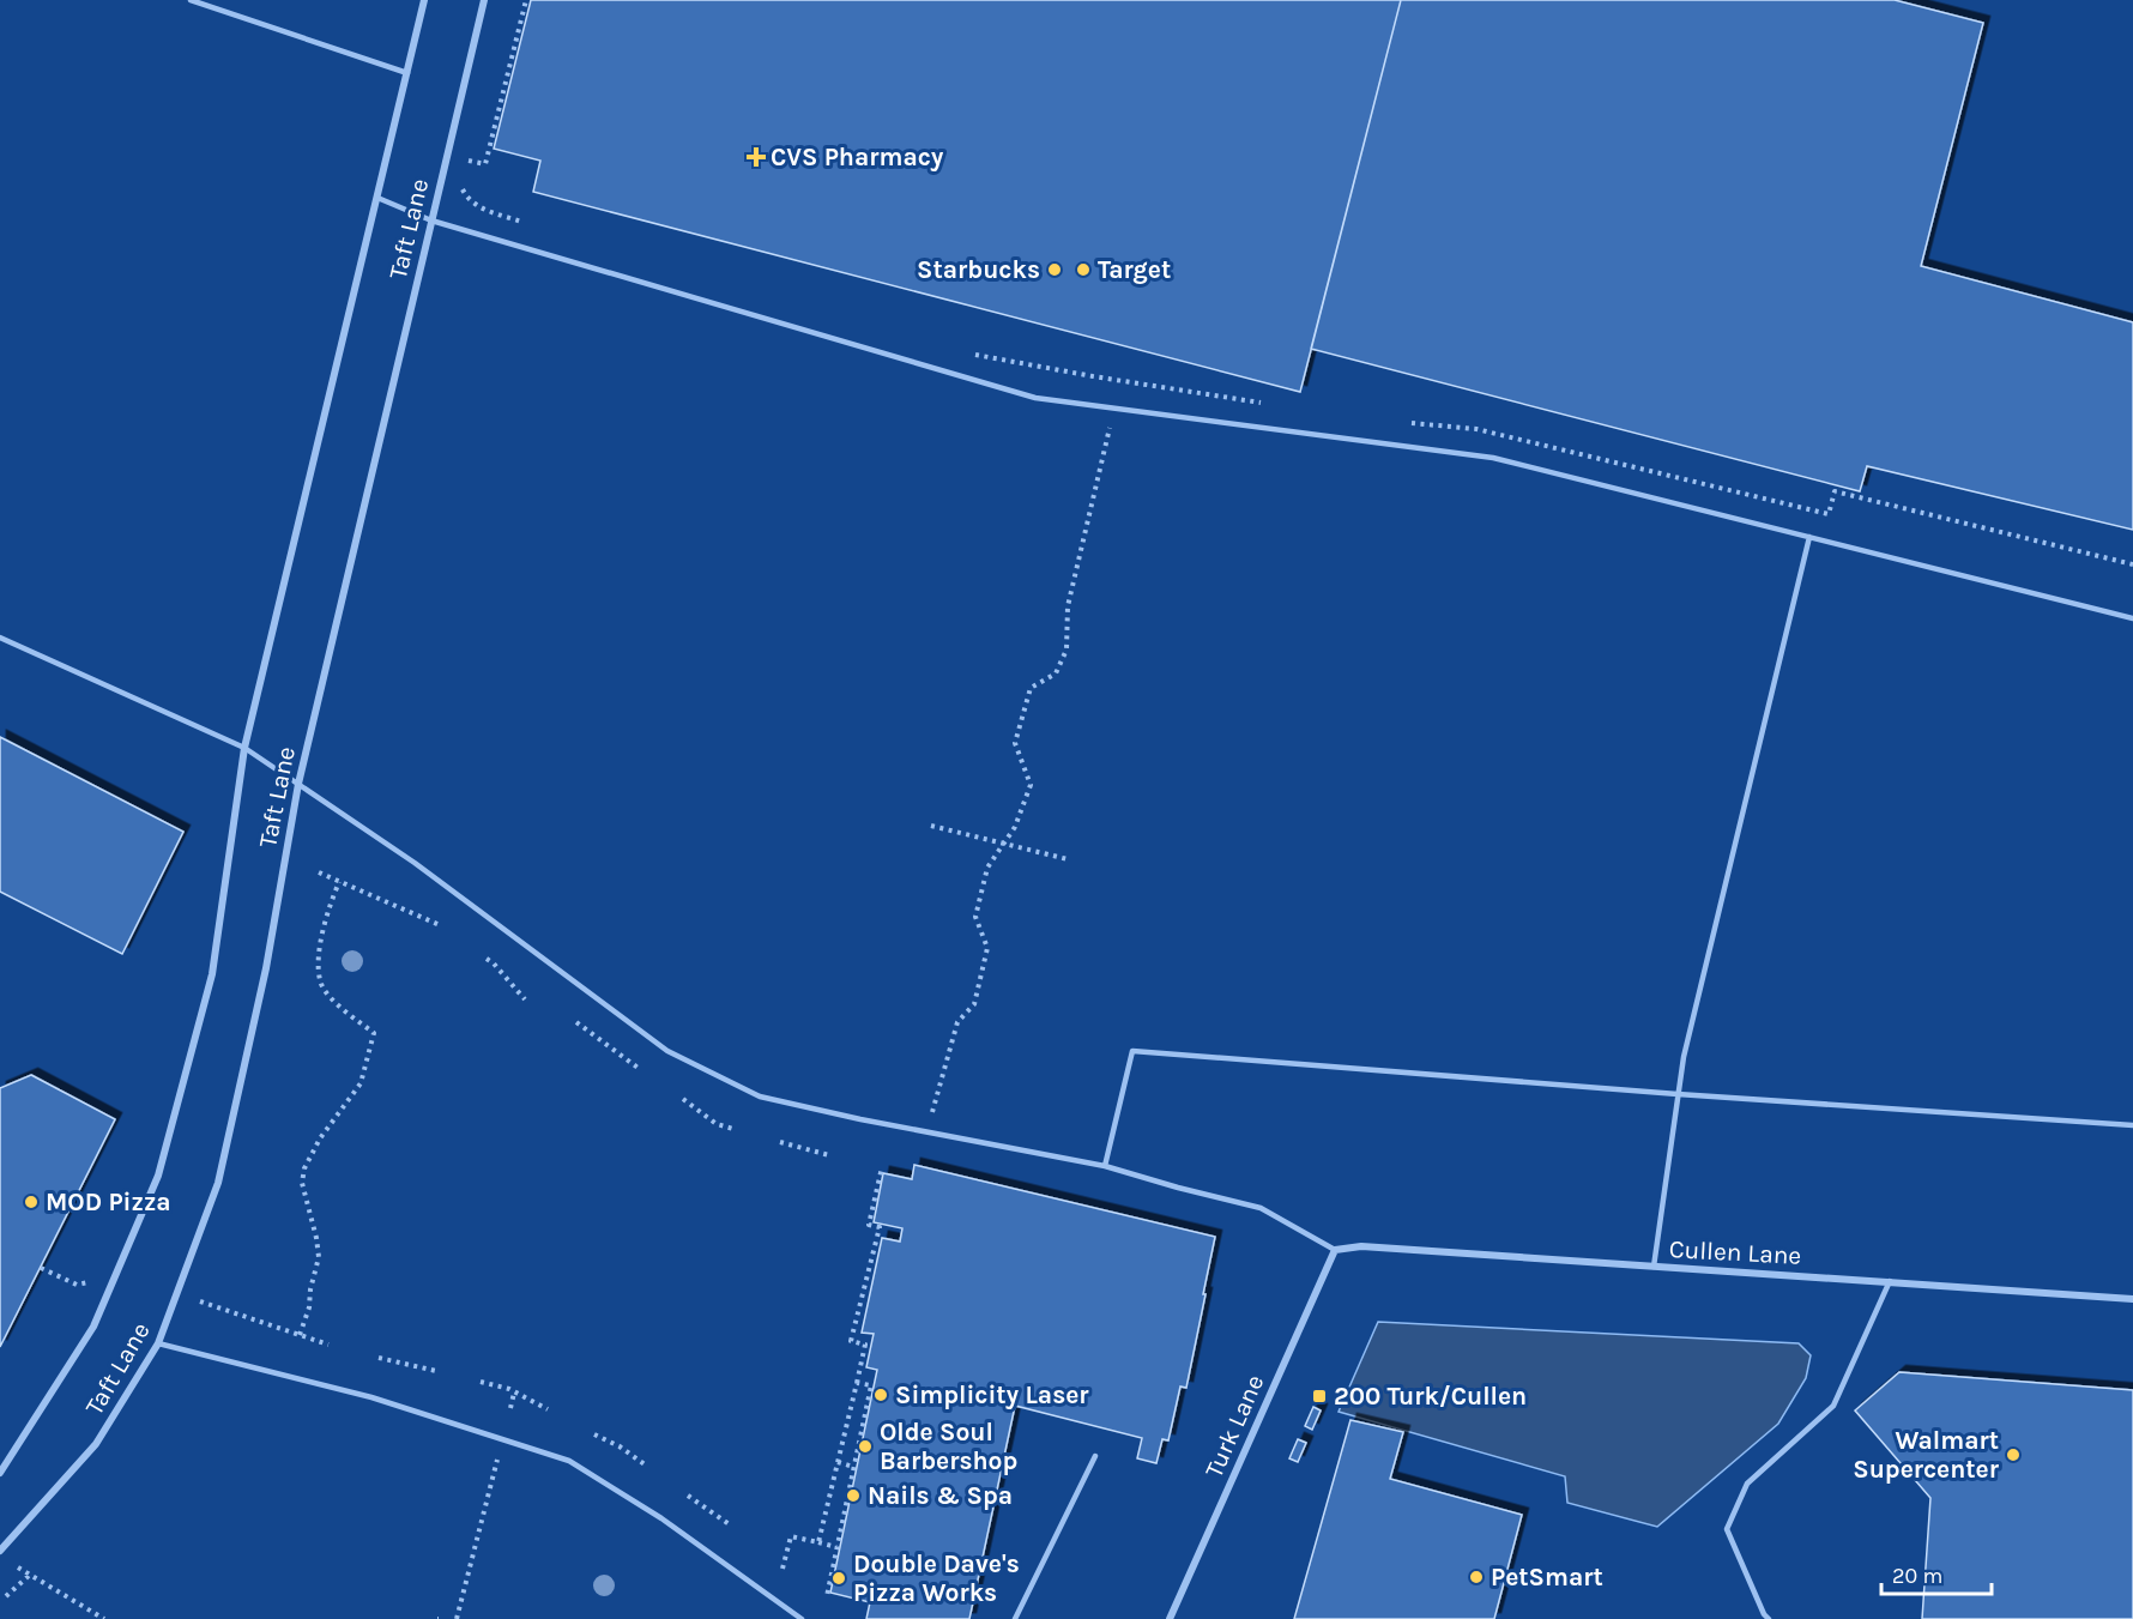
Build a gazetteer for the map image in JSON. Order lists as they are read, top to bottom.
{
  "streets": {
    "street": ["Taft Lane", "Cullen Lane", "Turk Lane"]
  },
  "crossings": [
    ["Cullen Lane", "Turk Lane"]
  ],
  "places": {
    "health": ["CVS Pharmacy"],
    "other": [
      "Starbucks",
      "Target",
      "MOD Pizza",
      "Simplicity Laser",
      "Olde Soul Barbershop",
      "Walmart Supercenter",
      "Nails & Spa",
      "PetSmart",
      "Double Dave's Pizza Works"
    ],
    "transit": ["200 Turk/Cullen"]
  },
  "scale_bar": "20 m"
}
